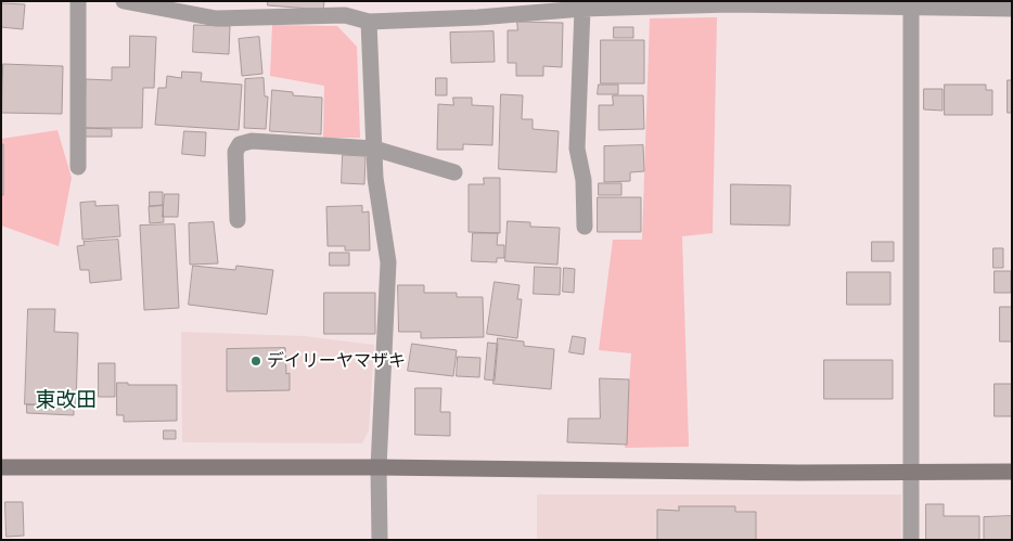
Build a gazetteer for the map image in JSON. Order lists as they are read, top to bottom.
{
  "districts": ["東改田"],
  "places": ["デイリーヤマザキ"]
}
